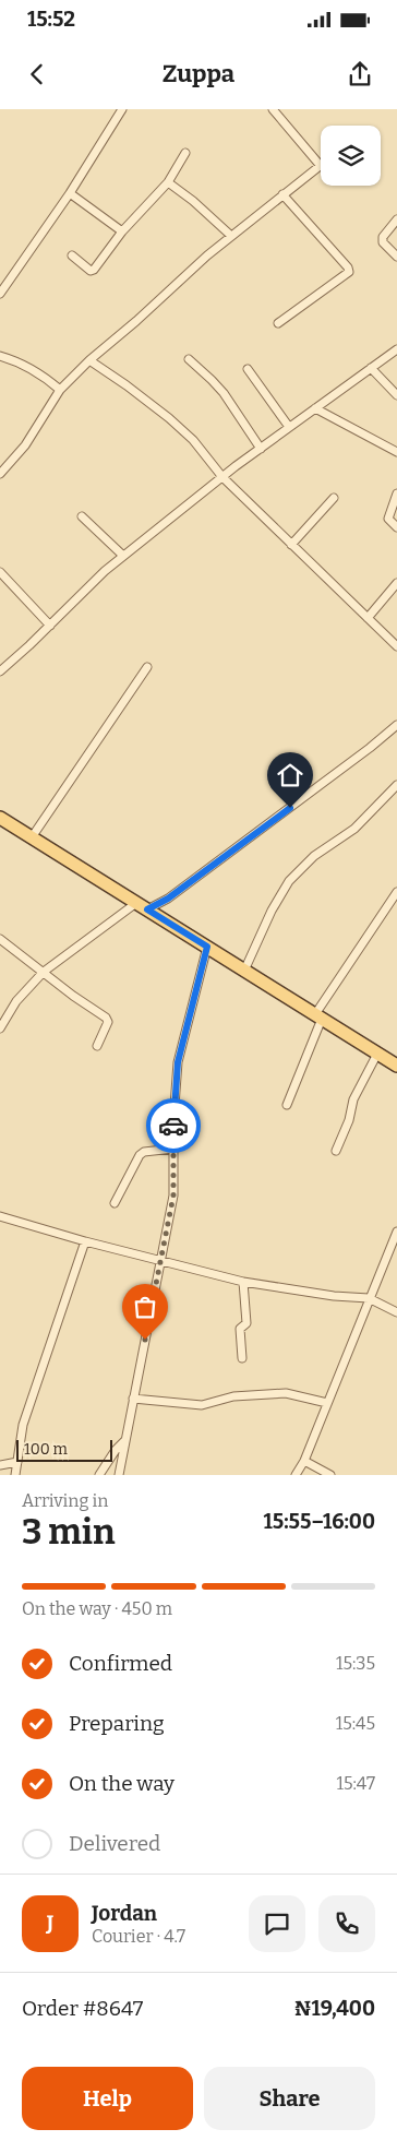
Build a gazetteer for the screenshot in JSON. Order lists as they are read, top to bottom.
{
  "scale_bar": "100 m",
  "page": {
    "status": "15:52",
    "header": "Zuppa",
    "scale": "100 m",
    "heading": ["3 min", "Arriving in", "15:55–16:00"],
    "panel": [
      "Jordan",
      "Courier · 4.7",
      "Order #8647",
      "₦19,400"
    ],
    "bar": "On the way · 450 m",
    "list": [
      ["Confirmed", "15:35"],
      ["Preparing", "15:45"],
      ["On the way", "15:47"],
      "Delivered"
    ],
    "round": "J",
    "buttons": ["Help", "Share"]
  }
}
